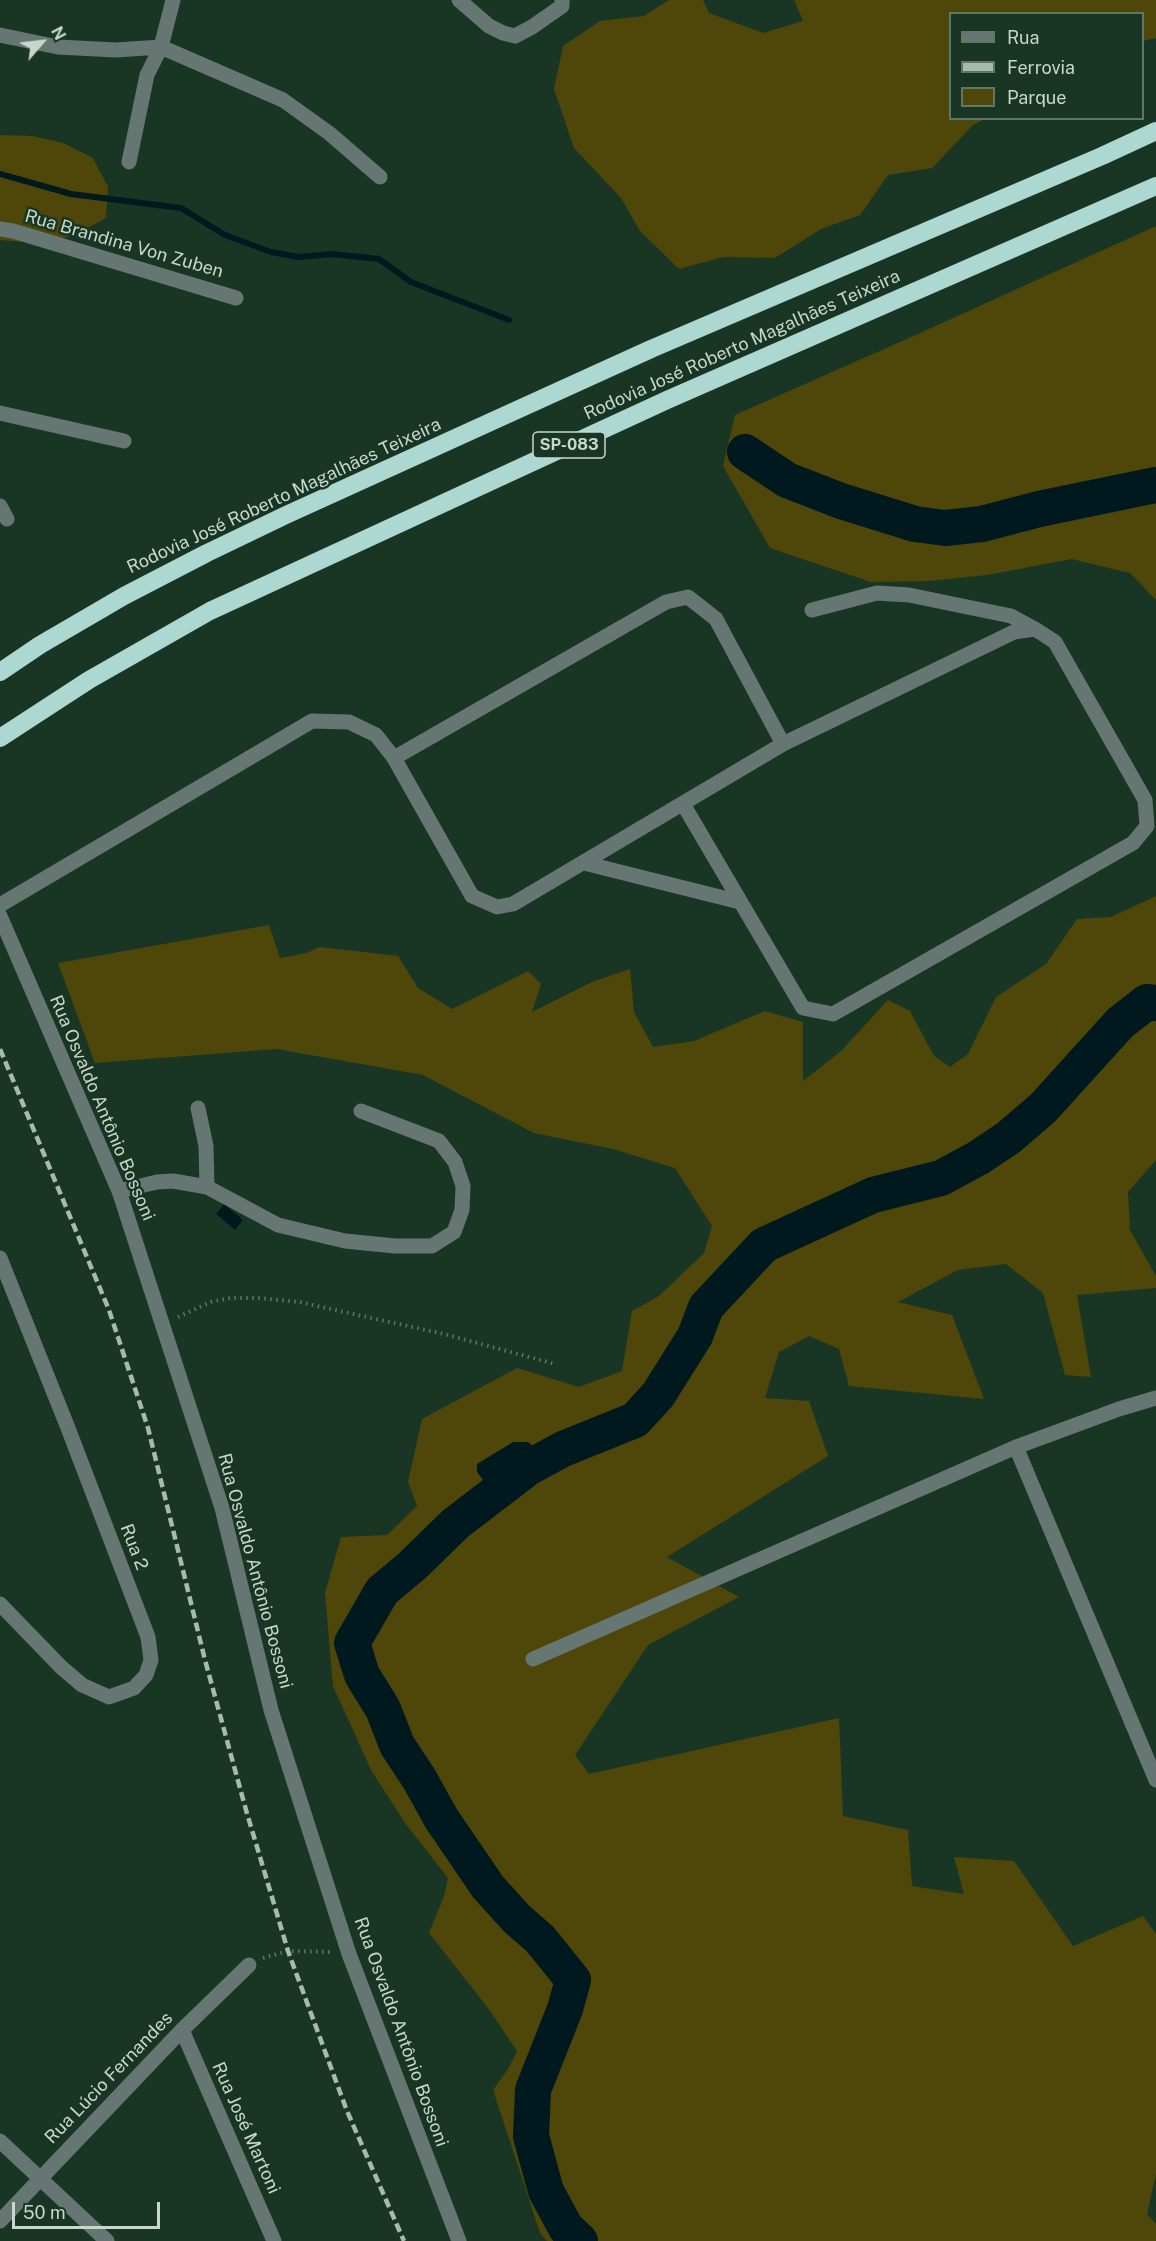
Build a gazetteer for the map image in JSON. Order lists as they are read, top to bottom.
{
  "streets": {
    "highway": ["Rodovia José Roberto Magalhães Teixeira", "SP-083"],
    "street": [
      "Rua Brandina Von Zuben",
      "Rua Osvaldo Antônio Bossoni",
      "Rua 2",
      "Rua Lúcio Fernandes",
      "Rua José Martoni"
    ]
  },
  "crossings": [
    ["Rua Lúcio Fernandes", "Rua José Martoni"]
  ],
  "legend": ["Rua", "Ferrovia", "Parque"],
  "scale_bar": "50 m",
  "north": "top right"
}
